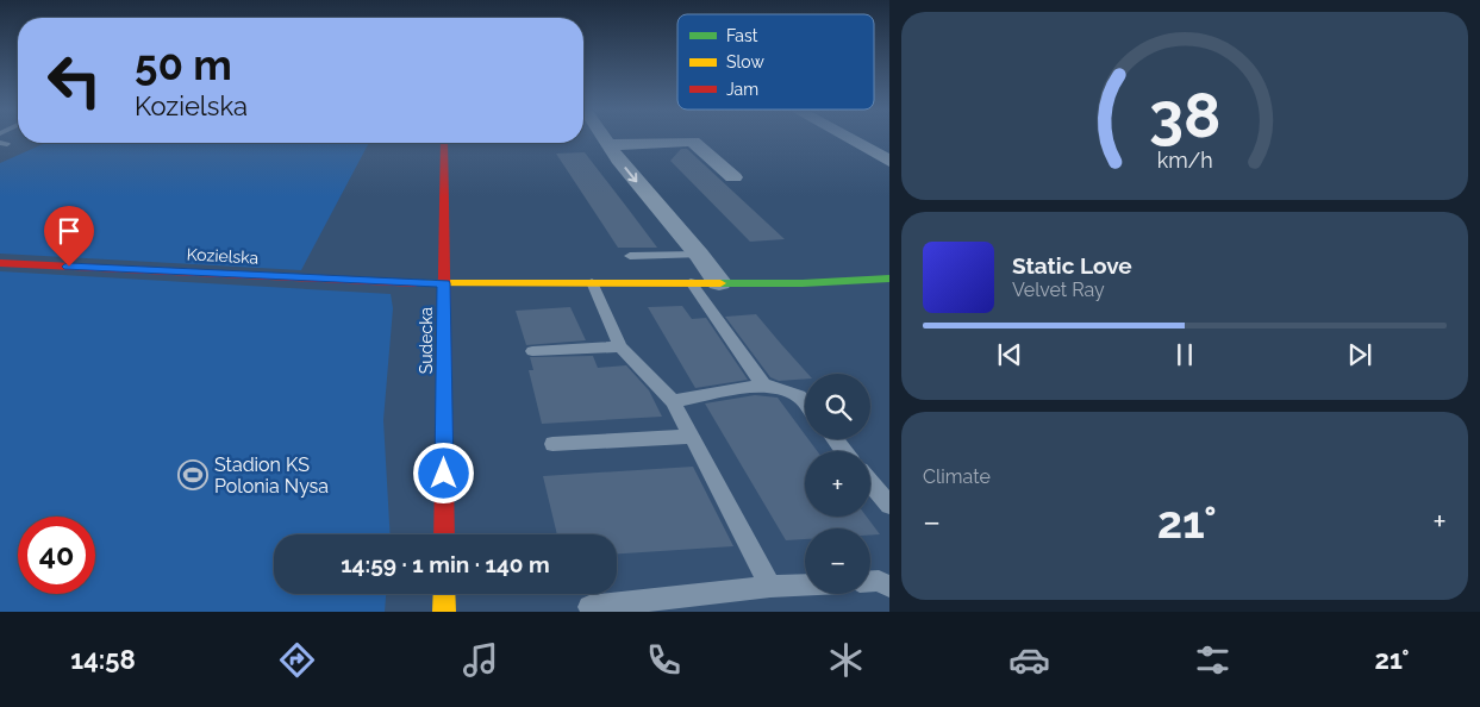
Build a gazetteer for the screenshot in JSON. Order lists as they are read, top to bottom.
{
  "streets": {
    "street": ["Kozielska", "Sudecka"]
  },
  "crossings": [
    ["Kozielska", "Sudecka"]
  ],
  "places": {
    "sports": ["Stadion KS Polonia Nysa"]
  },
  "legend": ["Fast", "Slow", "Jam"],
  "page": {
    "turn": ["50 m", "Kozielska"],
    "song": ["Static Love", "Velvet Ray"],
    "map_buttons": ["+", "−"],
    "tile": "Climate",
    "heat": ["−", "21°", "+"],
    "limit": "40",
    "trip": "14:59 · 1 min · 140 m",
    "tabs": ["14:58", "21°"],
    "gauge": ["38", "km/h"]
  }
}
